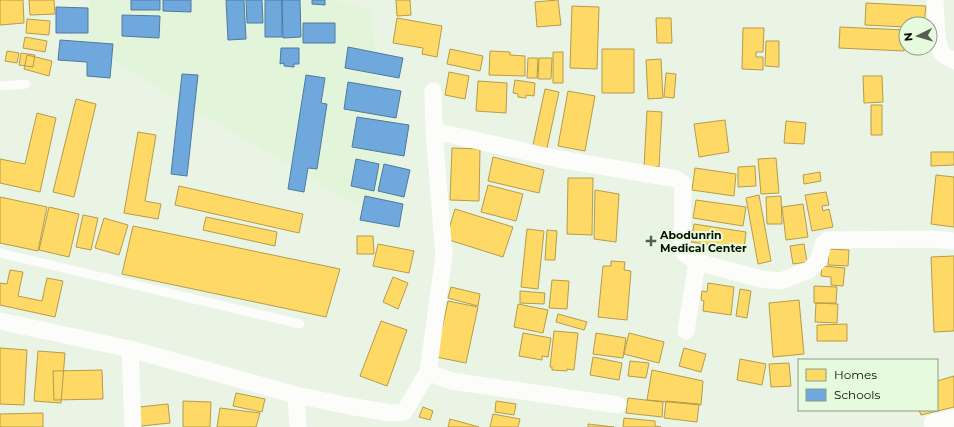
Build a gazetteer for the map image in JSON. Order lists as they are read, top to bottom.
{
  "places": {
    "health": ["Abodunrin Medical Center"]
  },
  "legend": ["Homes", "Schools"],
  "north": "left"
}
